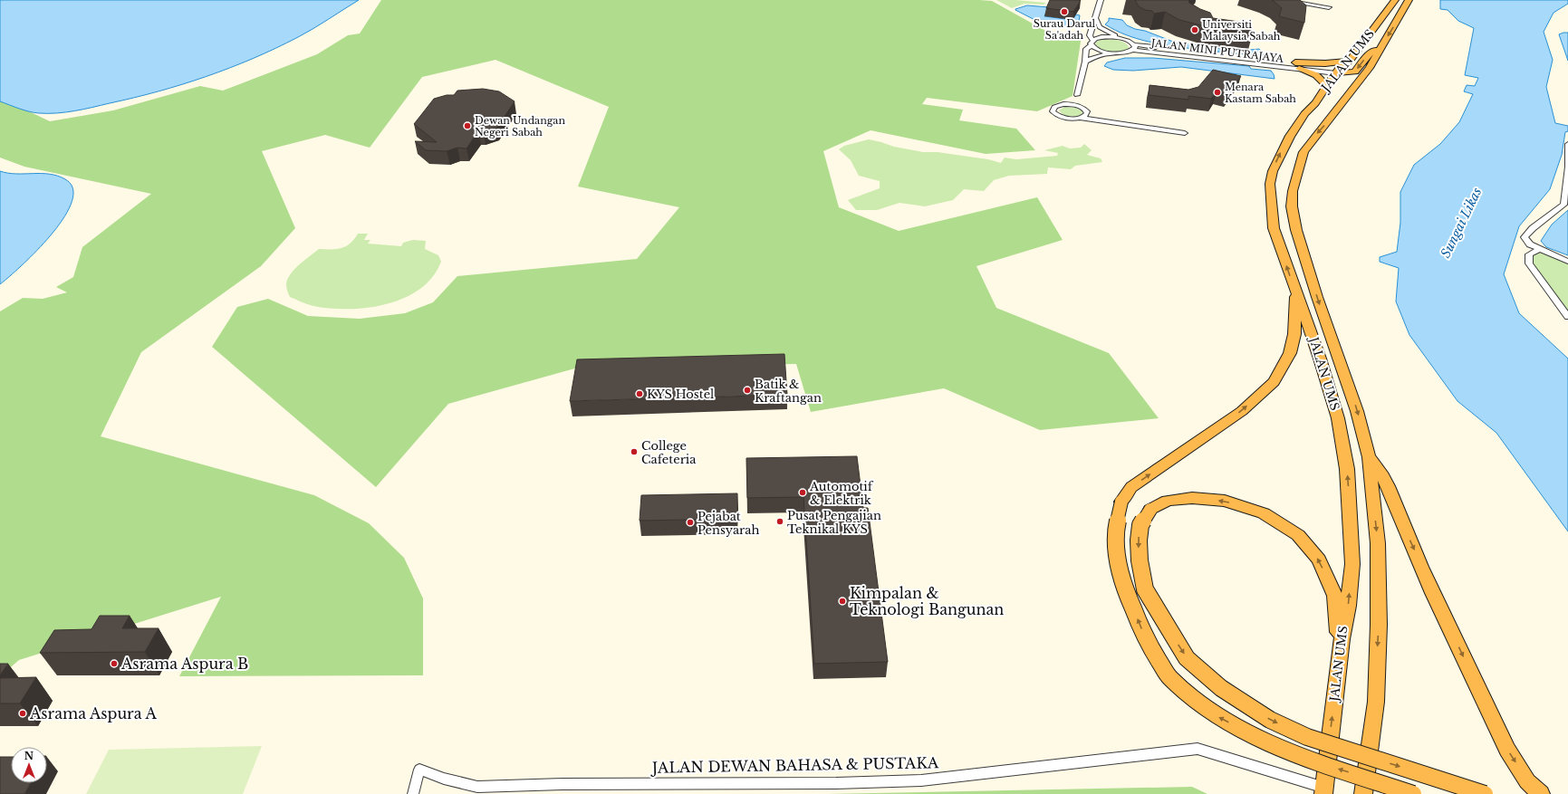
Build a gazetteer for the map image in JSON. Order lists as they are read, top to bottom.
{
  "streets": {
    "highway": ["JALAN UMS"],
    "street": ["JALAN MINI PUTRAJAYA", "JALAN DEWAN BAHASA & PUSTAKA"]
  },
  "crossings": [
    ["JALAN MINI PUTRAJAYA", "JALAN UMS"],
    ["JALAN UMS", "JALAN DEWAN BAHASA & PUSTAKA"]
  ],
  "water": ["Sungai Likas"],
  "places": [
    "Surau Darul Sa'adah",
    "Universiti Malaysia Sabah",
    "Menara Kastam Sabah",
    "Dewan Undangan Negeri Sabah",
    "Batik & Kraftangan",
    "KYS Hostel",
    "College Cafeteria",
    "Automotif & Elektrik",
    "Pusat Pengajian Teknikal KYS",
    "Pejabat Pensyarah",
    "Kimpalan & Teknologi Bangunan",
    "Asrama Aspura B",
    "Asrama Aspura A"
  ],
  "north": "top"
}
